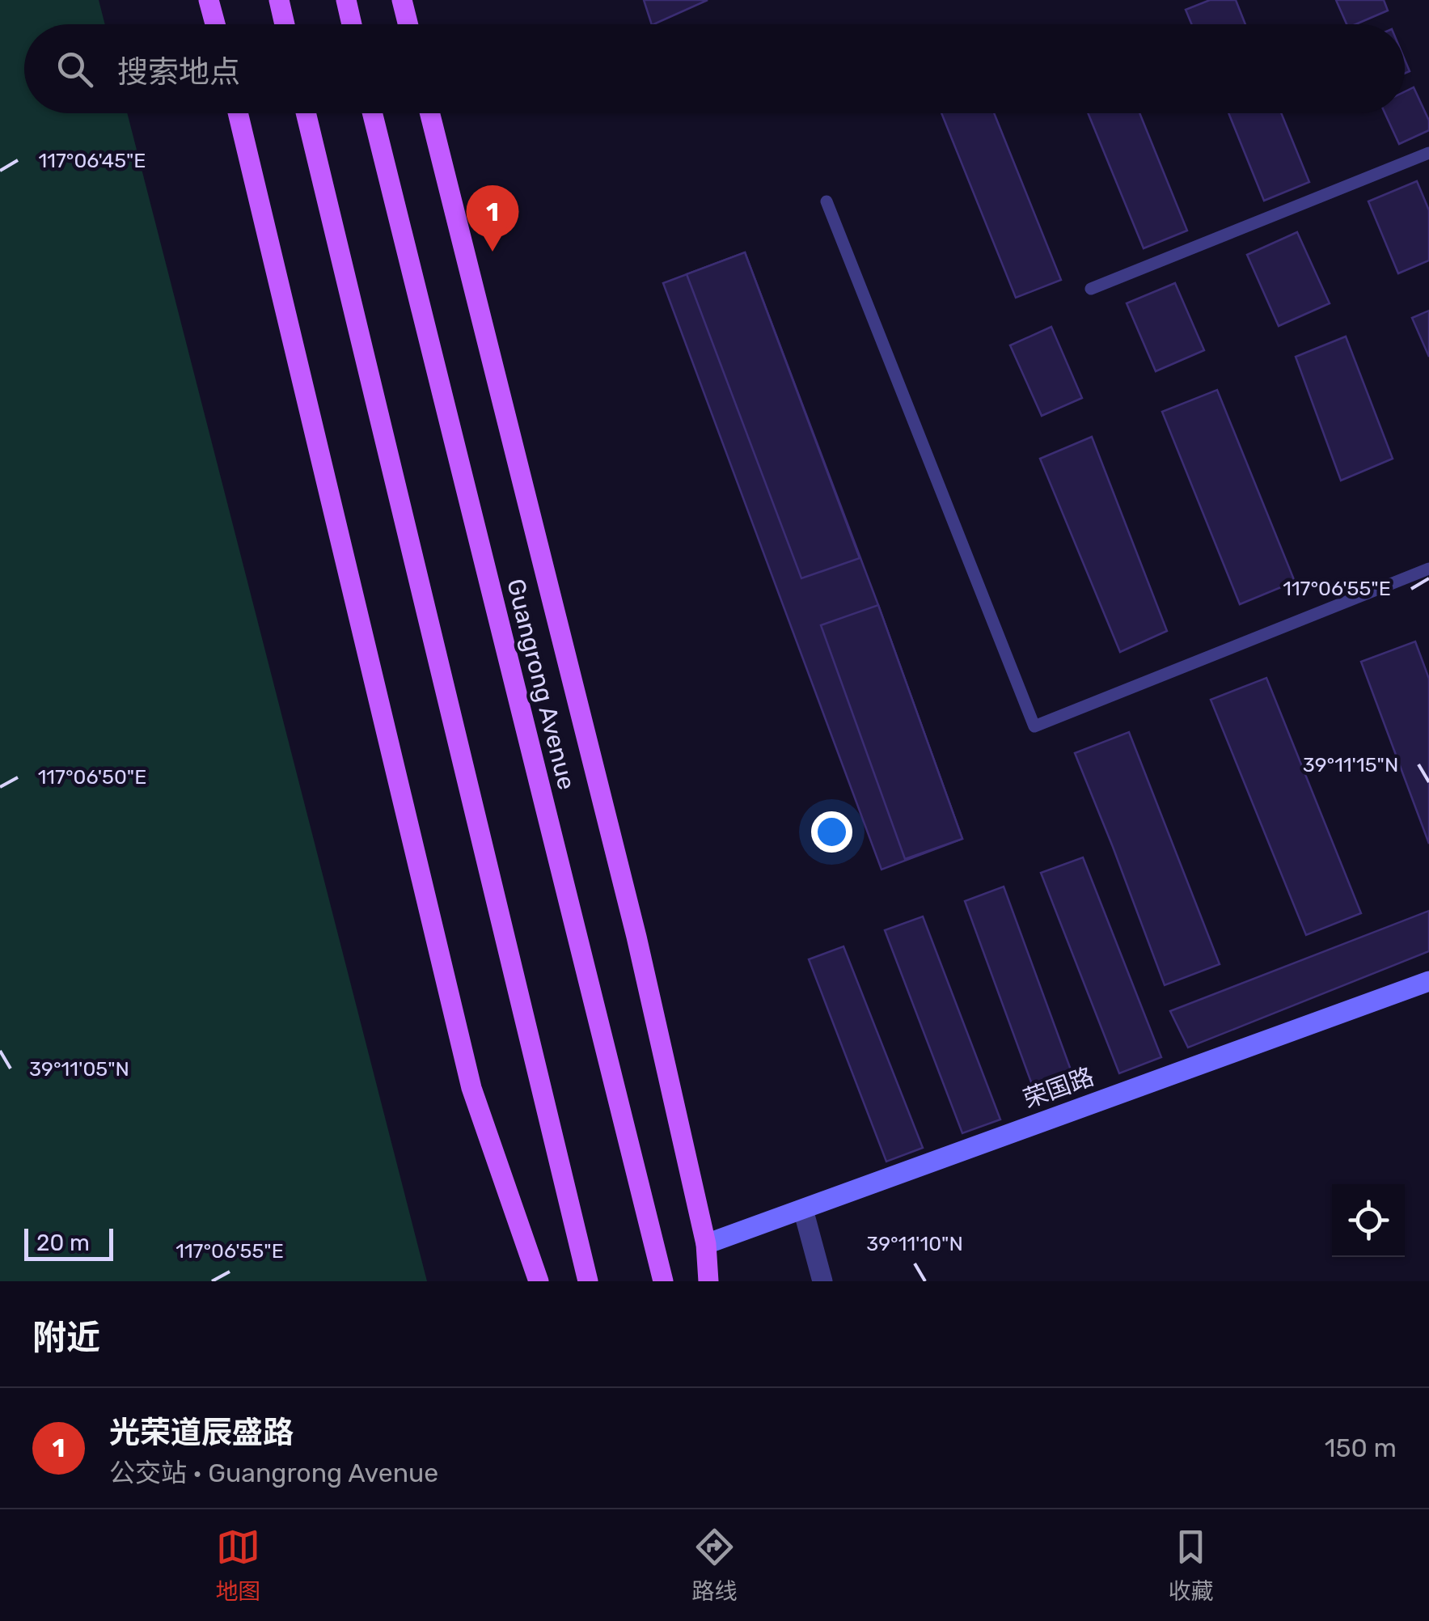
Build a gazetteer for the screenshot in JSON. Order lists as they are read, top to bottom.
{
  "streets": {
    "main road": ["Guangrong Avenue"],
    "street": ["荣国路"]
  },
  "scale_bar": "20 m",
  "page": {
    "search": "搜索地点",
    "pins": "1",
    "scale": "20 m",
    "heading": "附近",
    "list": [
      {
        "mark": "1",
        "name": "光荣道辰盛路",
        "note": "公交站 · Guangrong Avenue",
        "value": "150 m"
      }
    ],
    "nav": ["地图", "路线", "收藏"]
  },
  "coordinates": [
    "117°06'45\"E",
    "117°06'55\"E",
    "39°11'15\"N",
    "117°06'50\"E",
    "39°11'05\"N",
    "39°11'10\"N"
  ]
}
